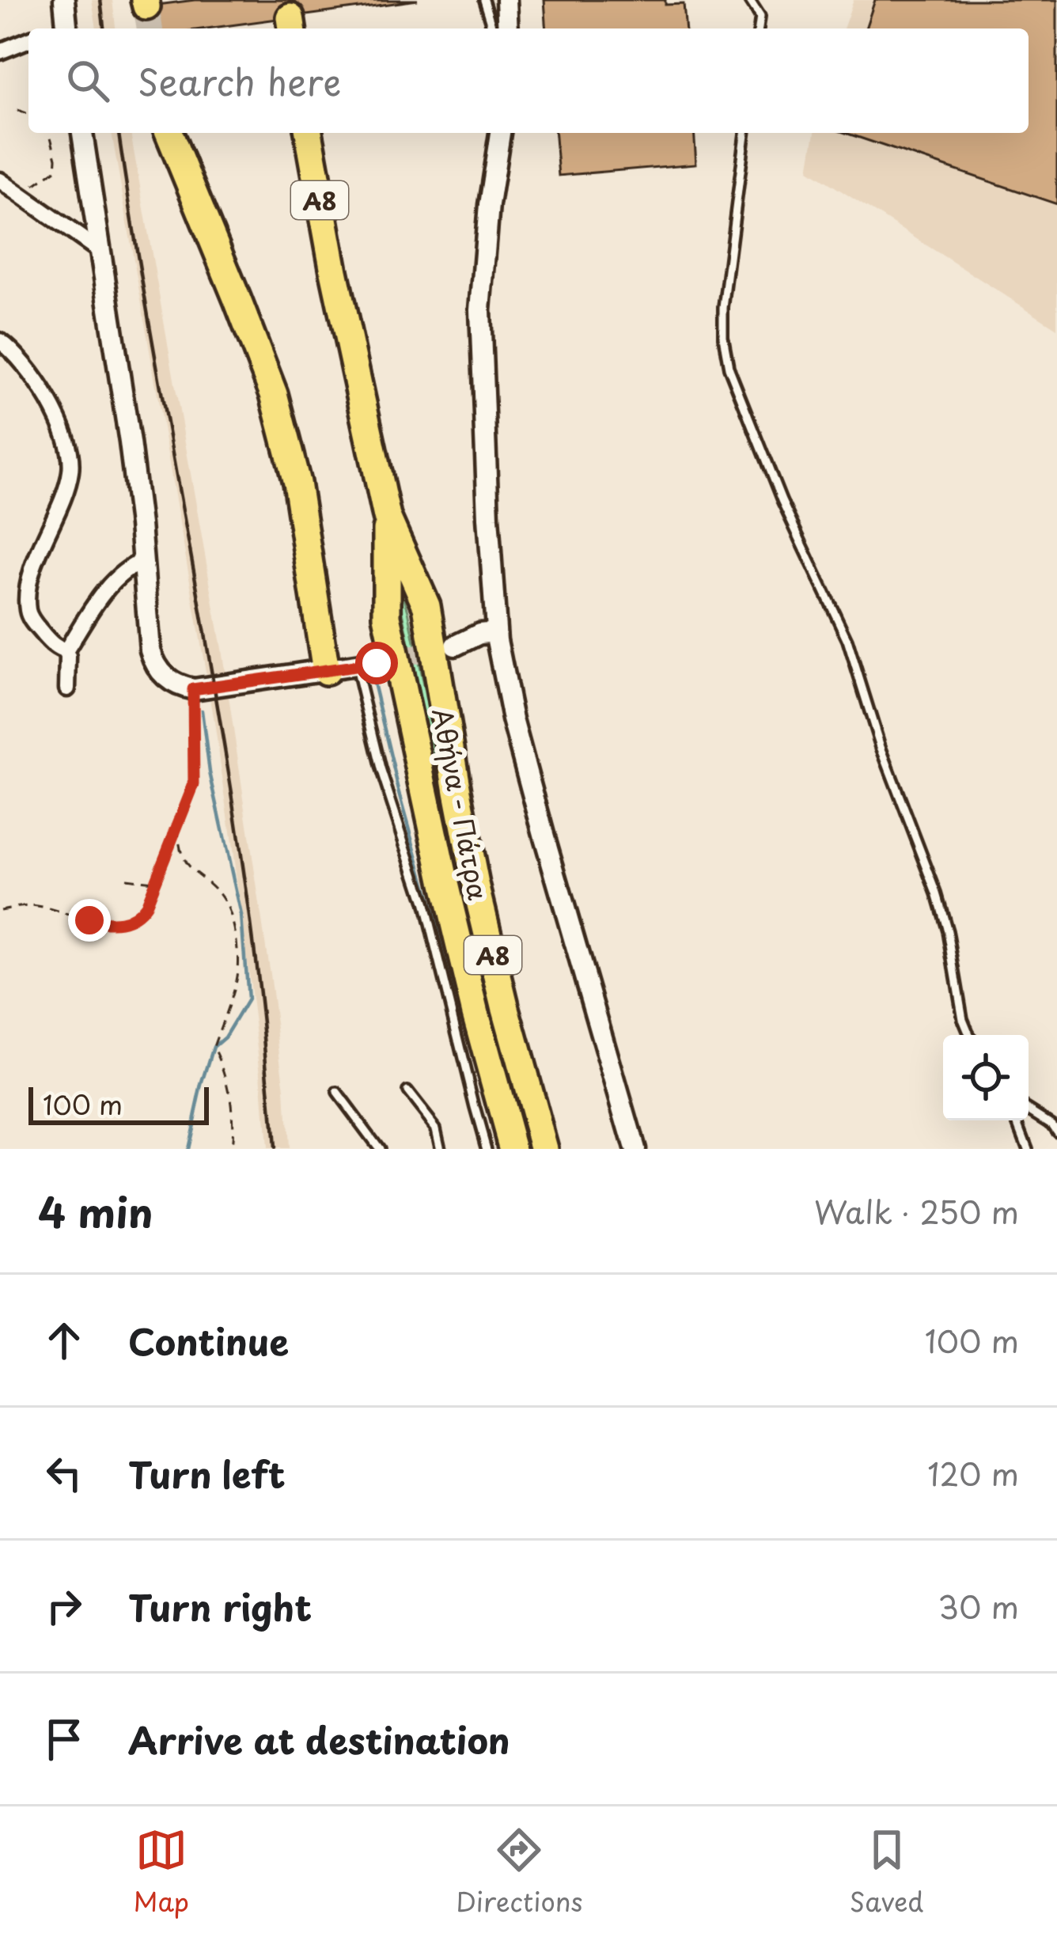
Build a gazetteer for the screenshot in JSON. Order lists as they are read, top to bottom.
{
  "streets": {
    "highway": ["Α8", "Αθήνα - Πάτρα"]
  },
  "scale_bar": "100 m",
  "page": {
    "search": "Search here",
    "scale": "100 m",
    "heading": ["4 min", "Walk · 250 m"],
    "list": [
      ["Continue", "100 m"],
      ["Turn left", "120 m"],
      ["Turn right", "30 m"],
      "Arrive at destination"
    ],
    "nav": ["Map", "Directions", "Saved"]
  }
}
